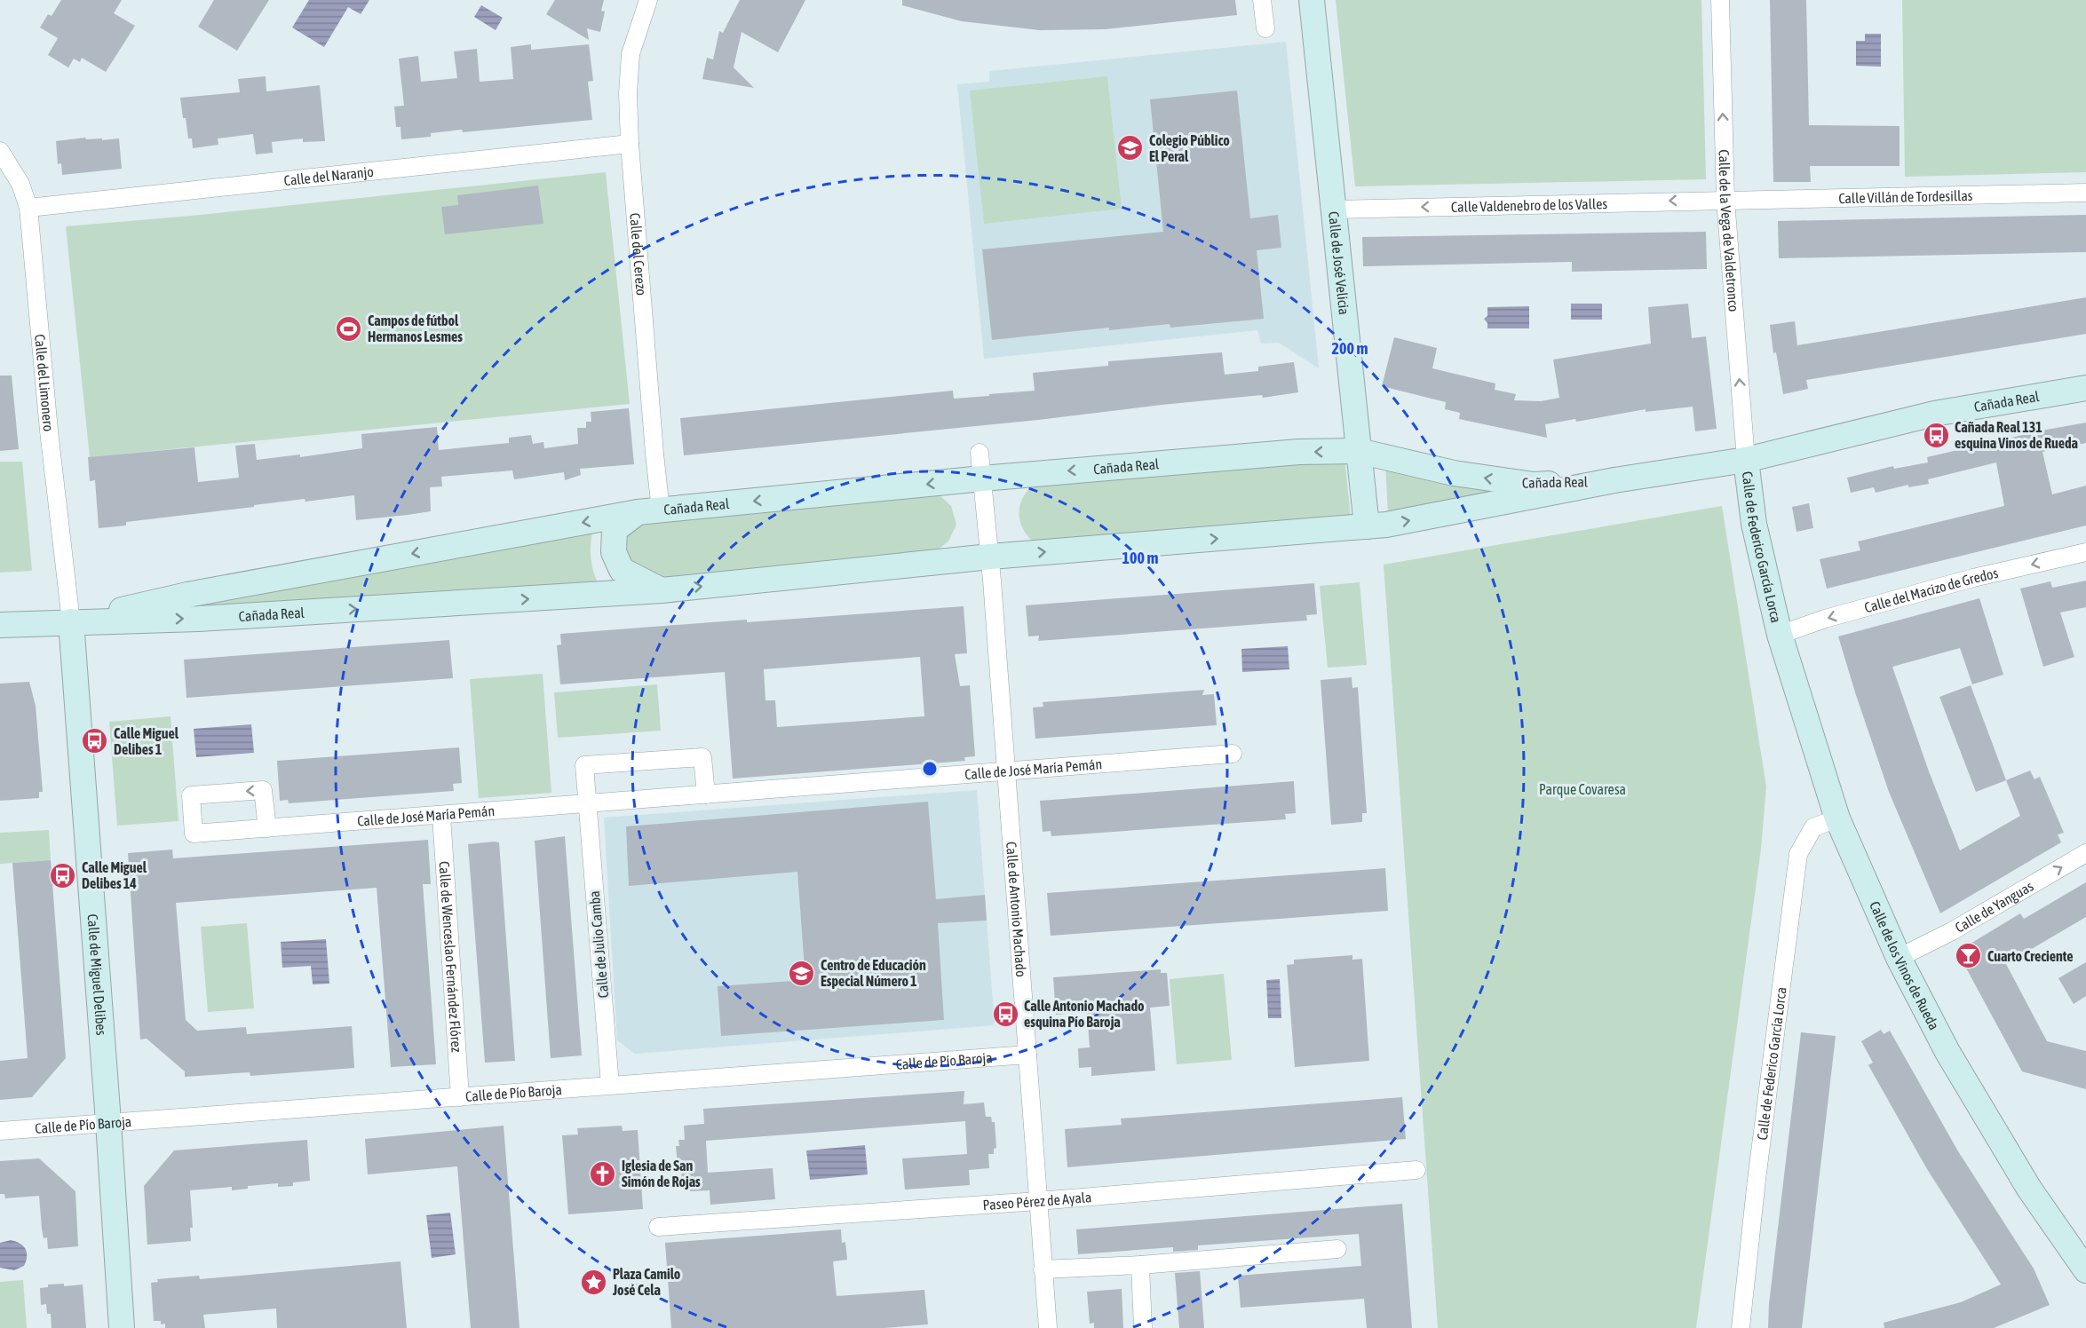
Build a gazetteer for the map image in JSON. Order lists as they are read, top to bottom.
{
  "streets": {
    "street": [
      "Calle del Naranjo",
      "Calle Villán de Tordesillas",
      "Calle Valdenebro de los Valles",
      "Calle de la Vega de Valdetronco",
      "Calle del Cerezo",
      "Calle de José Velicia",
      "Calle del Limonero",
      "Cañada Real",
      "Calle de Federico García Lorca",
      "Calle del Macizo de Gredos",
      "Calle de José María Pemán",
      "Calle de Yanguas",
      "Calle de Antonio Machado",
      "Calle de Julio Camba",
      "Calle de Wenceslao Fernández Flórez",
      "Calle de los Vinos de Rueda",
      "Calle de Miguel Delibes",
      "Calle de Pío Baroja",
      "Paseo Pérez de Ayala"
    ]
  },
  "crossings": [
    ["Calle del Naranjo", "Calle del Cerezo"],
    ["Calle del Naranjo", "Calle del Limonero"],
    ["Calle Villán de Tordesillas", "Calle Valdenebro de los Valles"],
    ["Calle Villán de Tordesillas", "Calle de la Vega de Valdetronco"],
    ["Calle Valdenebro de los Valles", "Calle de la Vega de Valdetronco"],
    ["Calle Valdenebro de los Valles", "Calle de José Velicia"],
    ["Calle de la Vega de Valdetronco", "Cañada Real"],
    ["Calle de la Vega de Valdetronco", "Calle de Federico García Lorca"],
    ["Calle del Cerezo", "Cañada Real"],
    ["Calle de José Velicia", "Cañada Real"],
    ["Calle del Limonero", "Cañada Real"],
    ["Calle del Limonero", "Calle de Miguel Delibes"],
    ["Cañada Real", "Calle de Federico García Lorca"],
    ["Cañada Real", "Calle de Antonio Machado"],
    ["Cañada Real", "Calle de Miguel Delibes"],
    ["Calle de Federico García Lorca", "Calle del Macizo de Gredos"],
    ["Calle de Federico García Lorca", "Calle de los Vinos de Rueda"],
    ["Calle del Macizo de Gredos", "Calle de los Vinos de Rueda"],
    ["Calle de José María Pemán", "Calle de Antonio Machado"],
    ["Calle de José María Pemán", "Calle de Julio Camba"],
    ["Calle de José María Pemán", "Calle de Wenceslao Fernández Flórez"],
    ["Calle de Yanguas", "Calle de los Vinos de Rueda"],
    ["Calle de Antonio Machado", "Calle de Pío Baroja"],
    ["Calle de Antonio Machado", "Paseo Pérez de Ayala"],
    ["Calle de Julio Camba", "Calle de Pío Baroja"],
    ["Calle de Wenceslao Fernández Flórez", "Calle de Pío Baroja"],
    ["Calle de Miguel Delibes", "Calle de Pío Baroja"]
  ],
  "one_way": [
    "Calle Valdenebro de los Valles",
    "Calle de la Vega de Valdetronco",
    "Calle del Macizo de Gredos",
    "Calle de Yanguas"
  ],
  "parks": ["Parque Covaresa"],
  "places": {
    "school or university": ["Colegio Público El Peral", "Centro de Educación Especial Número 1"],
    "sports": ["Campos de fútbol Hermanos Lesmes"],
    "bus stop": [
      "Cañada Real 131 esquina Vinos de Rueda",
      "Calle Miguel Delibes 1",
      "Calle Miguel Delibes 14",
      "Calle Antonio Machado esquina Pío Baroja"
    ],
    "bar": ["Cuarto Creciente"],
    "church": ["Iglesia de San Simón de Rojas"],
    "place": ["Plaza Camilo José Cela"]
  },
  "rings": ["200 m", "100 m"]
}
